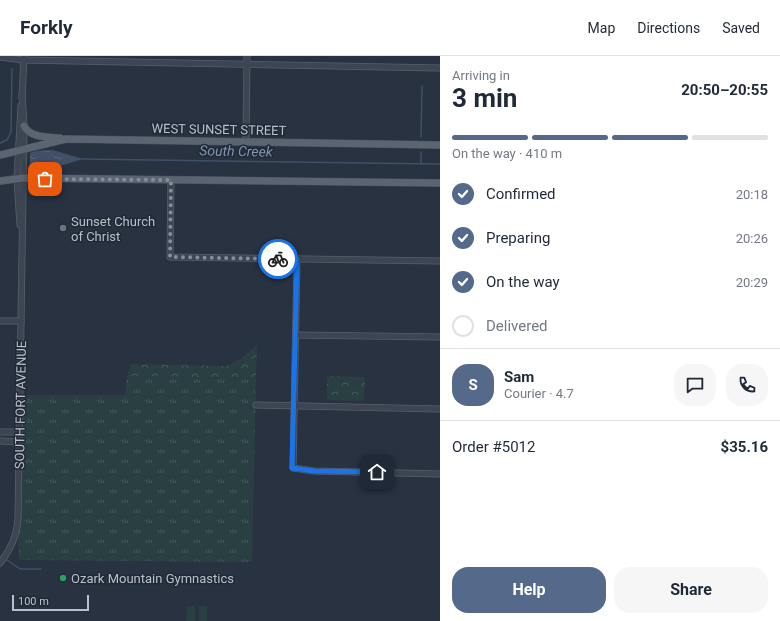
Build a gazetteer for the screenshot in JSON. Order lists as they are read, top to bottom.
{
  "streets": {
    "main road": ["WEST SUNSET STREET"],
    "street": ["SOUTH FORT AVENUE"]
  },
  "crossings": [
    ["WEST SUNSET STREET", "SOUTH FORT AVENUE"]
  ],
  "water": ["South Creek"],
  "places": ["Sunset Church of Christ", "Ozark Mountain Gymnastics"],
  "scale_bar": "100 m",
  "page": {
    "header": "Forkly",
    "nav": ["Map", "Directions", "Saved"],
    "heading": ["3 min", "Arriving in", "20:50–20:55"],
    "panel": [
      "Sam",
      "Courier · 4.7",
      "Order #5012",
      "$35.16"
    ],
    "bar": "On the way · 410 m",
    "list": [
      ["Confirmed", "20:18"],
      ["Preparing", "20:26"],
      ["On the way", "20:29"],
      "Delivered"
    ],
    "round": "S",
    "buttons": ["Help", "Share"],
    "scale": "100 m"
  }
}
